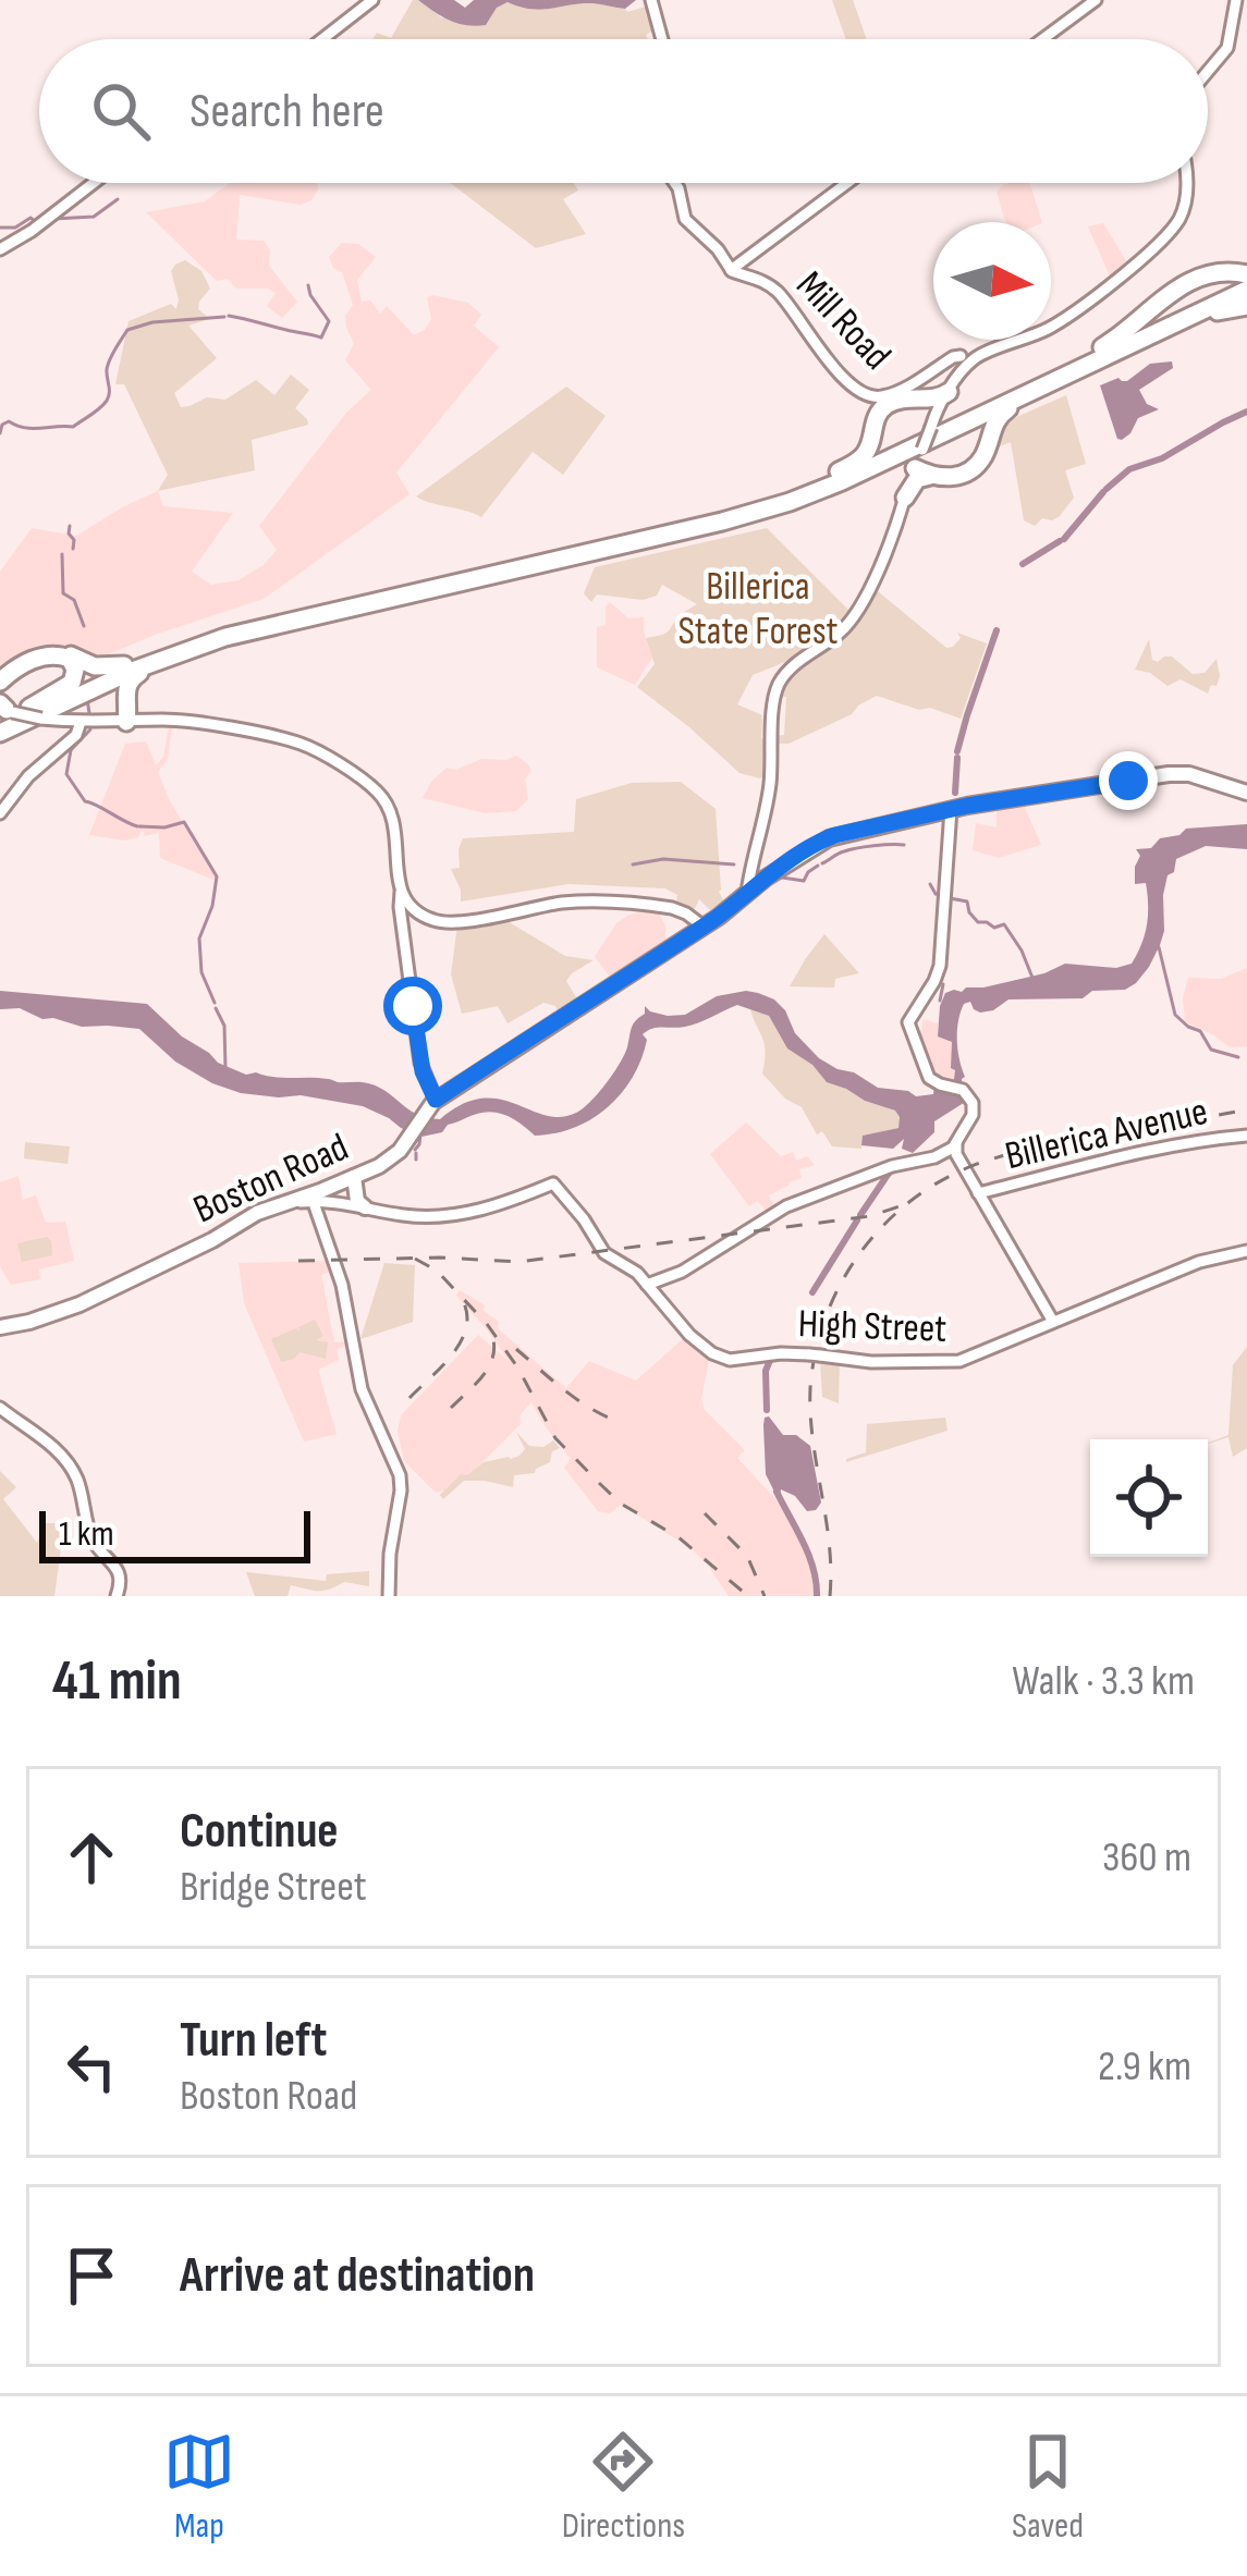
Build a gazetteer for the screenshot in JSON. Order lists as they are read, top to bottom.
{
  "streets": {
    "main road": [
      "Mill Road",
      "Billerica Avenue",
      "Boston Road",
      "High Street"
    ]
  },
  "crossings": [
    ["Boston Road", "High Street"]
  ],
  "parks": ["Billerica State Forest"],
  "scale_bar": "1 km",
  "north": "right",
  "page": {
    "search": "Search here",
    "scale": "1 km",
    "heading": ["41 min", "Walk · 3.3 km"],
    "list": [
      ["Continue", "Bridge Street", "360 m"],
      ["Turn left", "Boston Road", "2.9 km"],
      "Arrive at destination"
    ],
    "nav": ["Map", "Directions", "Saved"]
  }
}
